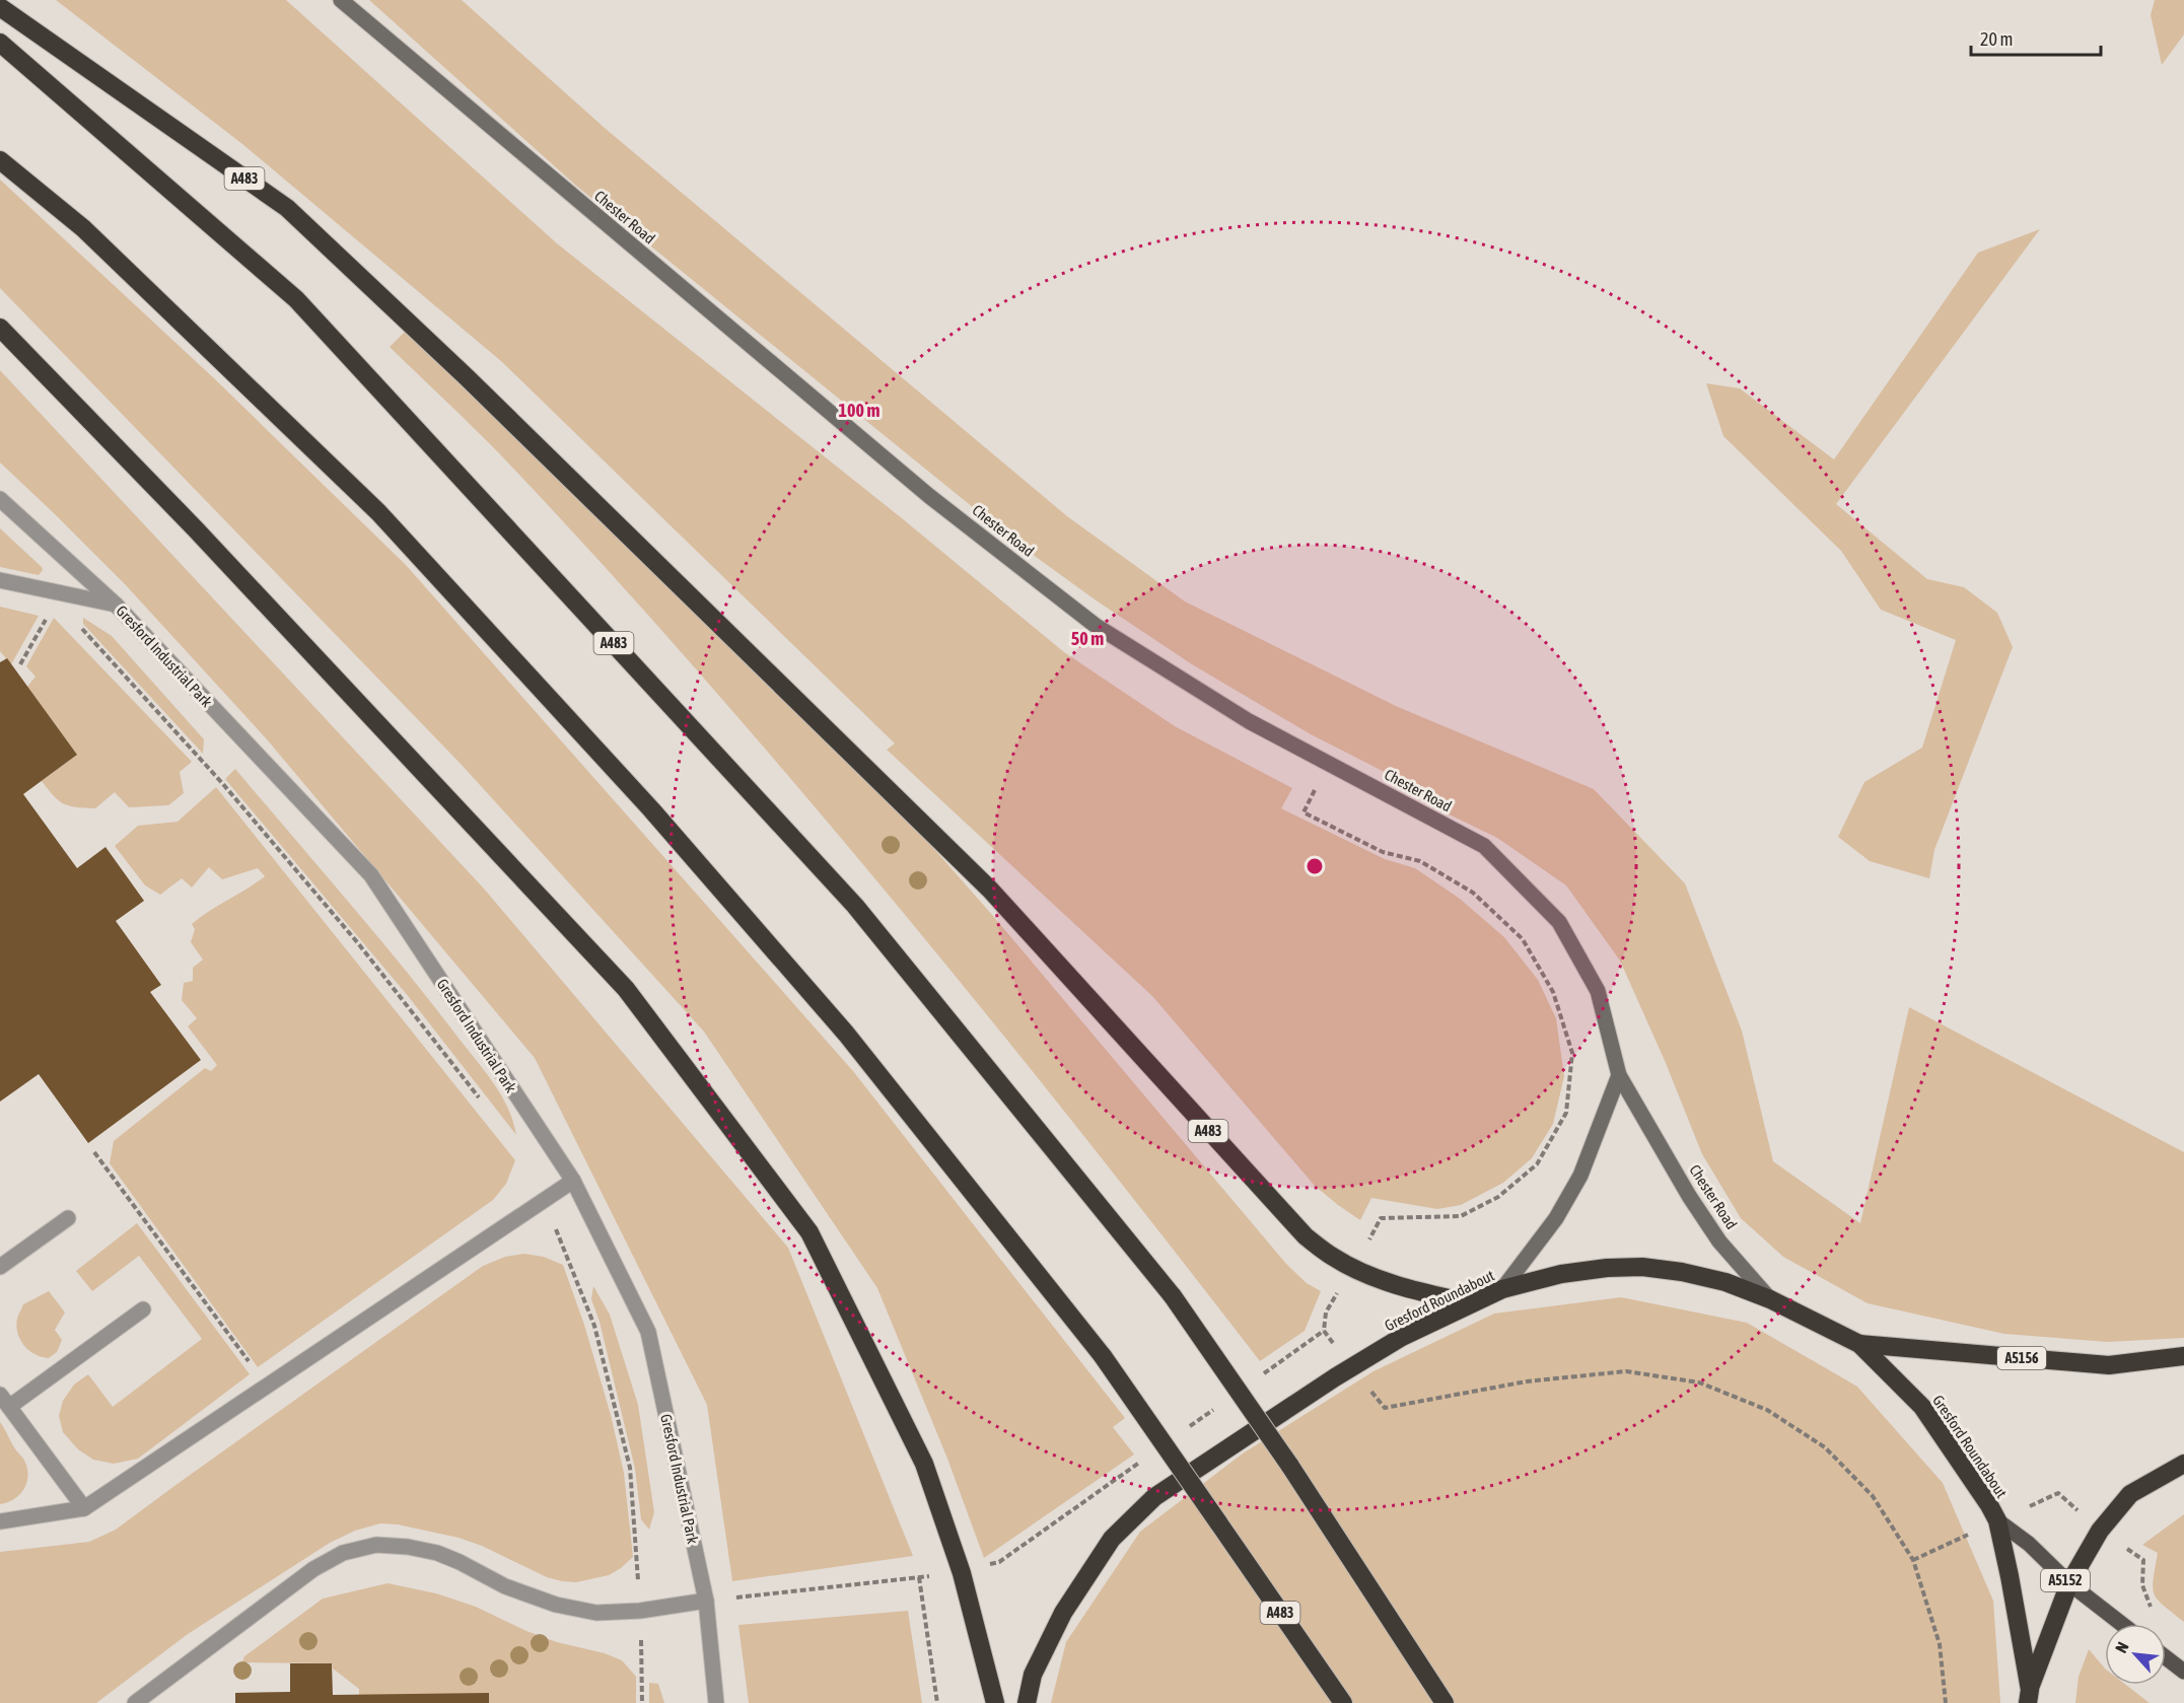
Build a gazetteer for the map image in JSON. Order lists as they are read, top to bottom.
{
  "streets": {
    "highway": ["A483", "Gresford Roundabout", "A5156"],
    "main road": ["Chester Road", "A5152"],
    "lane": ["Gresford Industrial Park"]
  },
  "crossings": [
    ["A483", "Gresford Roundabout"],
    ["Chester Road", "Gresford Roundabout"],
    ["Gresford Roundabout", "A5156"],
    ["Gresford Roundabout", "A5152"]
  ],
  "scale_bar": "20 m",
  "north": "top left",
  "rings": ["100 m", "50 m"]
}
